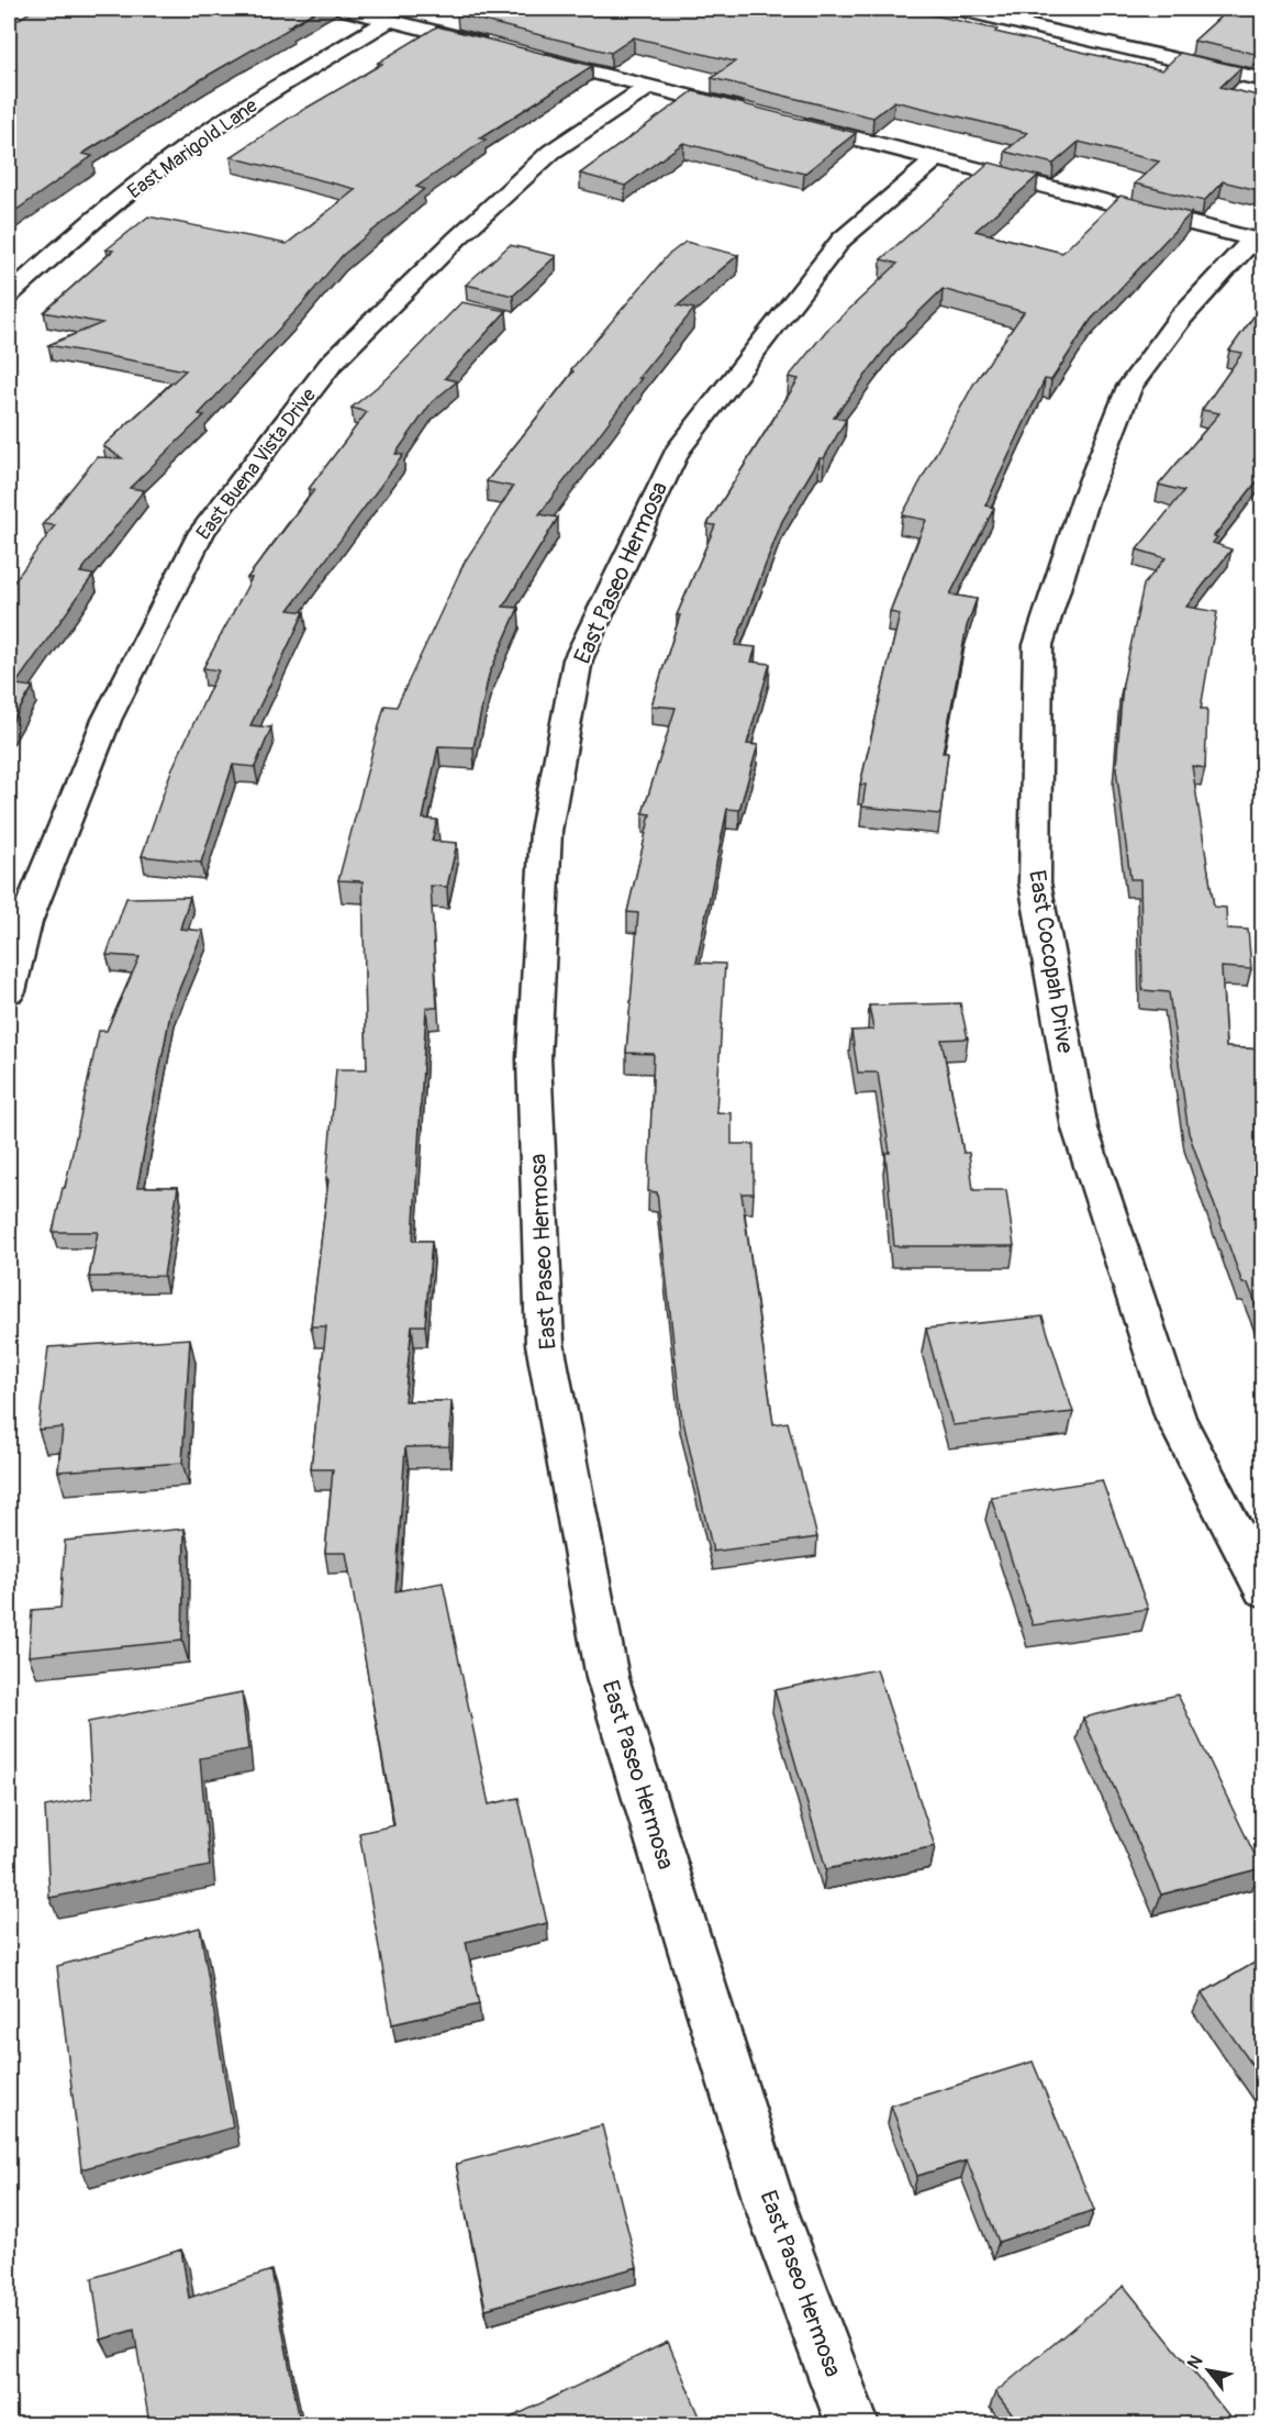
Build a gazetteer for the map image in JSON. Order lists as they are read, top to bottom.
{
  "streets": {
    "street": [
      "East Marigold Lane",
      "East Buena Vista Drive",
      "East Paseo Hermosa",
      "East Cocopah Drive"
    ]
  },
  "north": "top left"
}
